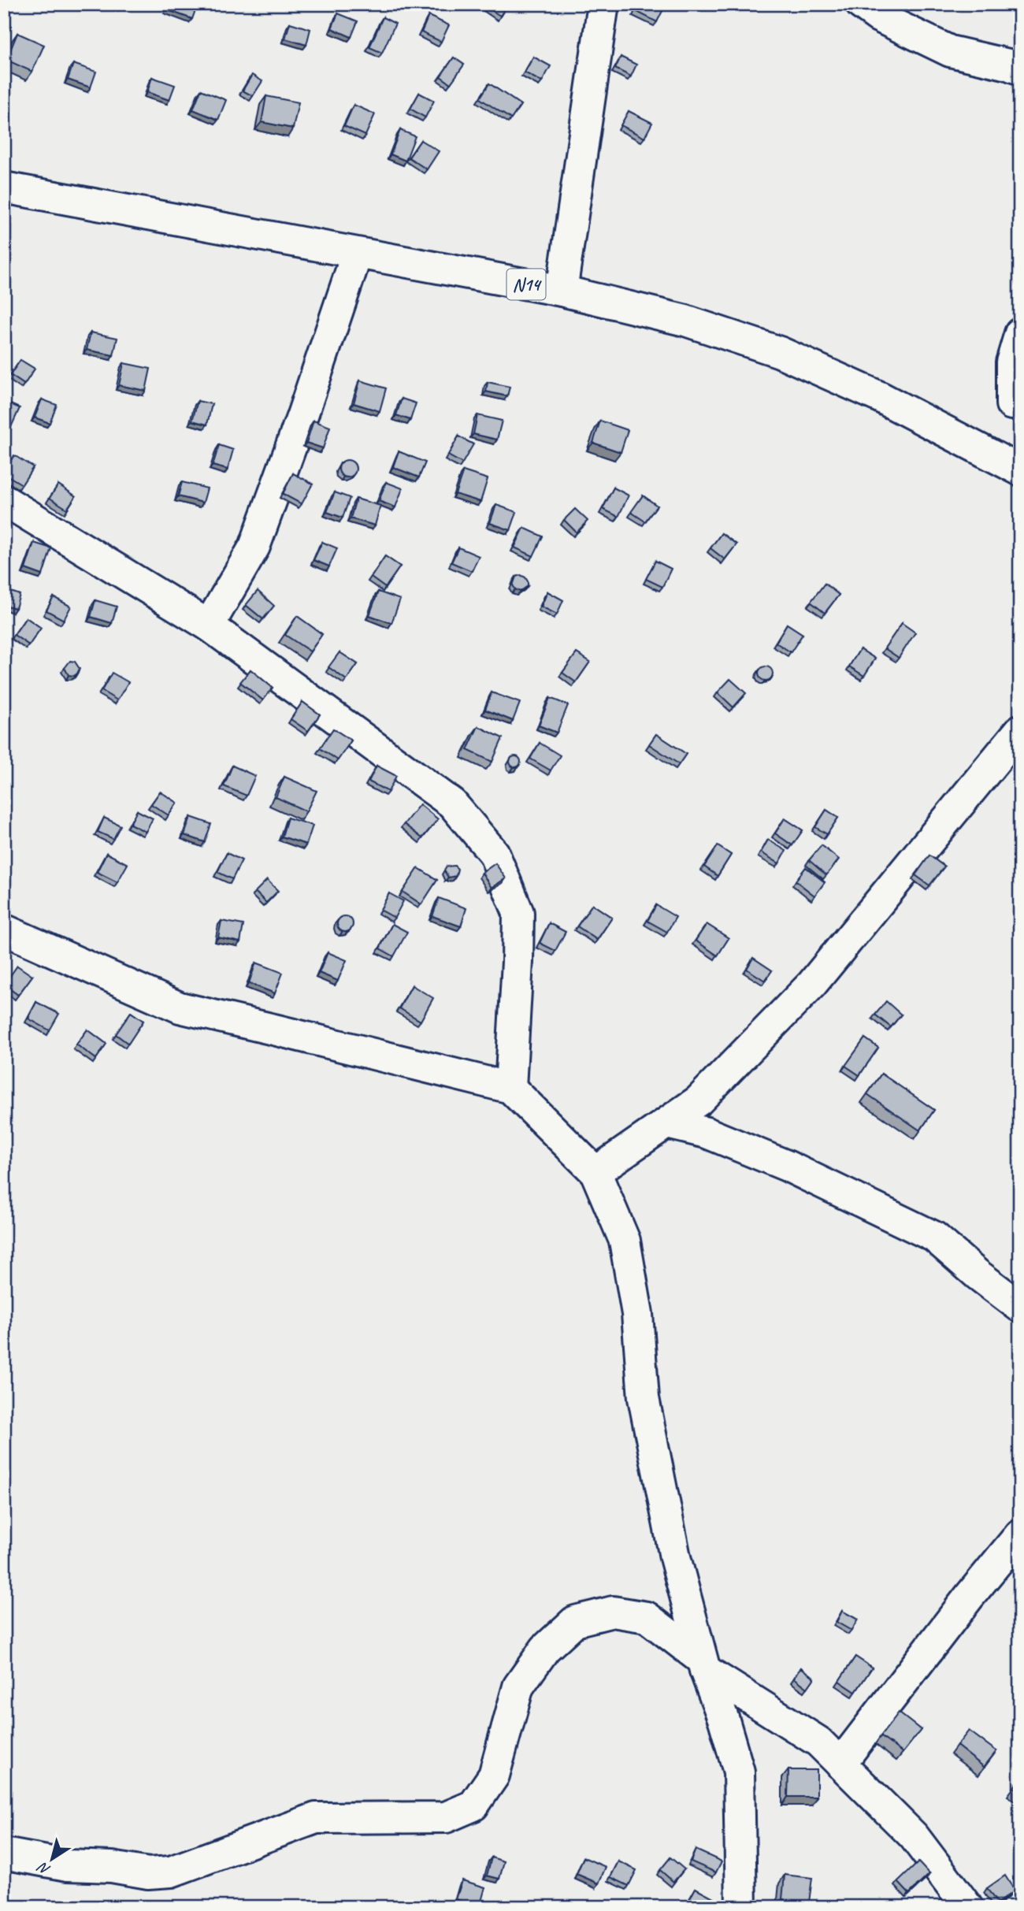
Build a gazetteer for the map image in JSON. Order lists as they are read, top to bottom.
{
  "streets": {
    "street": ["N14"]
  },
  "north": "bottom left"
}
